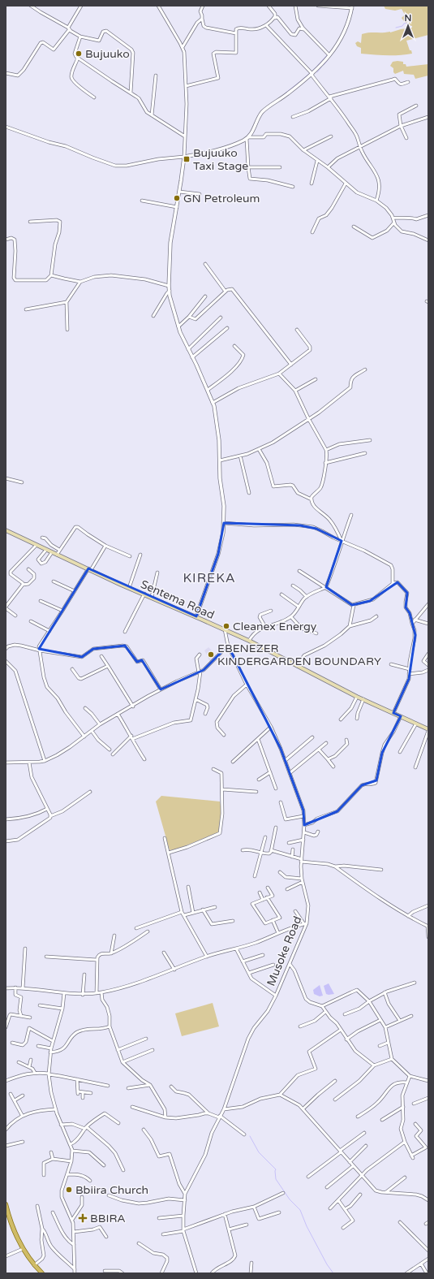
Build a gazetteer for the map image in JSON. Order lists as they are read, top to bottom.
{
  "streets": {
    "main road": ["Sentema Road"],
    "street": ["Musoke Road"]
  },
  "crossings": [
    ["Sentema Road", "Musoke Road"]
  ],
  "districts": ["KIREKA"],
  "places": {
    "other": [
      "Bujuuko",
      "GN Petroleum",
      "Cleanex Energy",
      "EBENEZER KINDERGARDEN BOUNDARY",
      "Bbiira Church"
    ],
    "transit": ["Bujuuko Taxi Stage"],
    "health": ["BBIRA"]
  },
  "north": "top"
}
